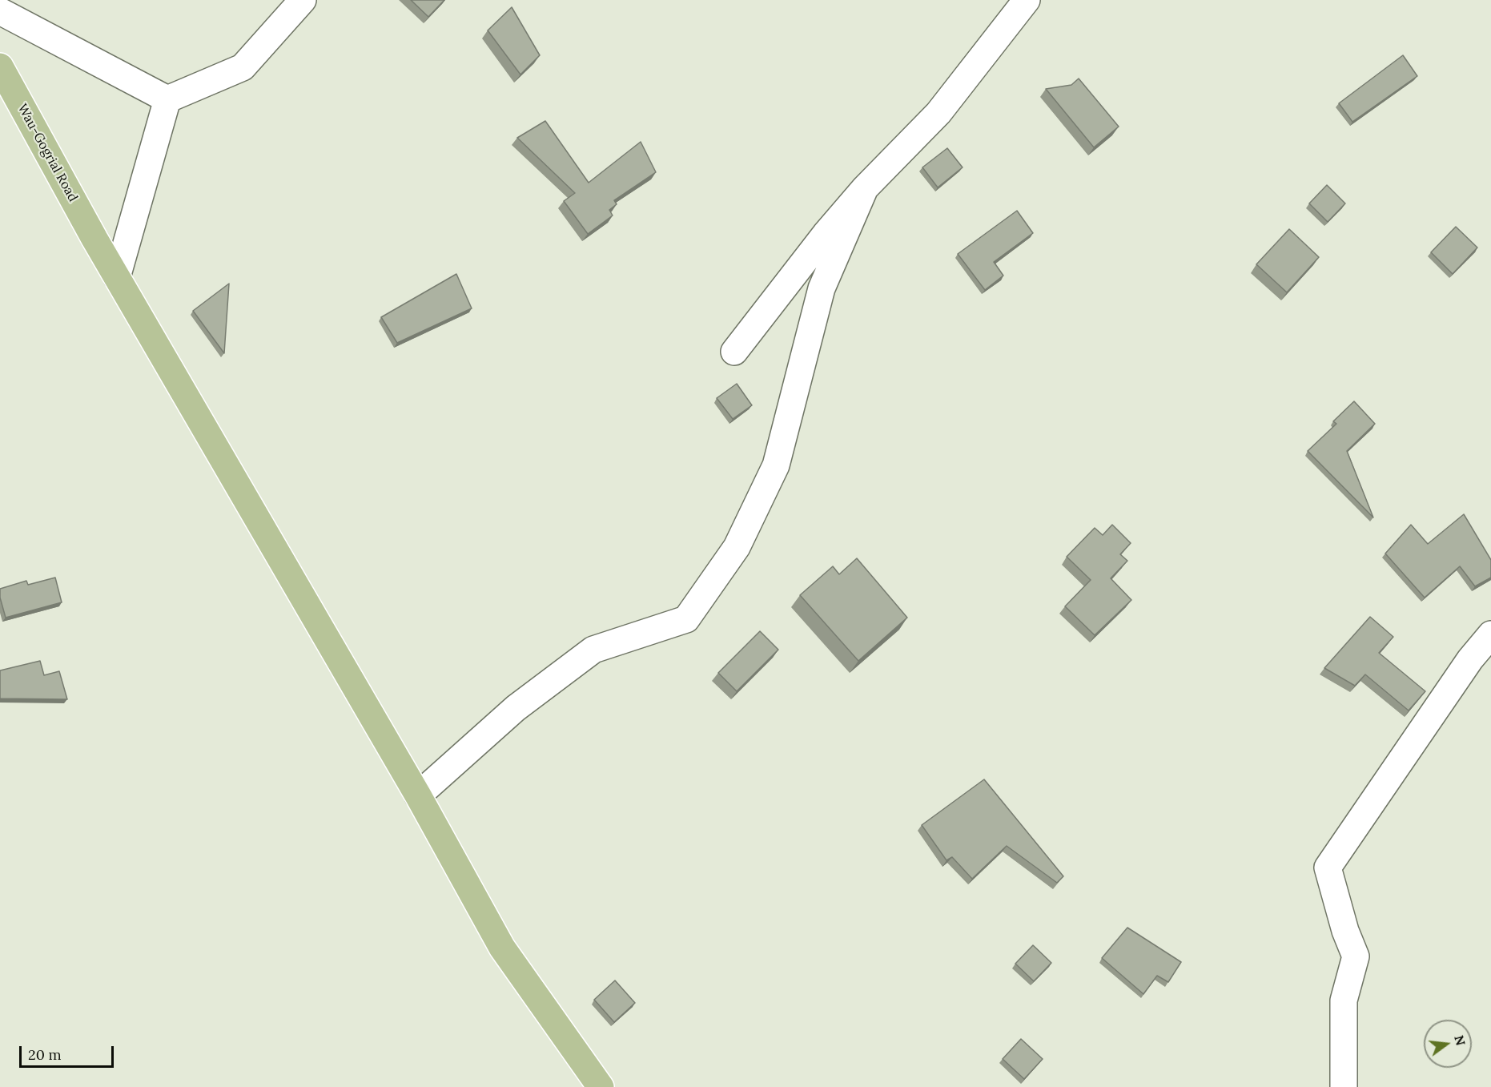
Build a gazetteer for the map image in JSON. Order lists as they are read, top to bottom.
{
  "streets": {
    "main road": ["Wau-Gogrial Road"]
  },
  "scale_bar": "20 m",
  "north": "right"
}
